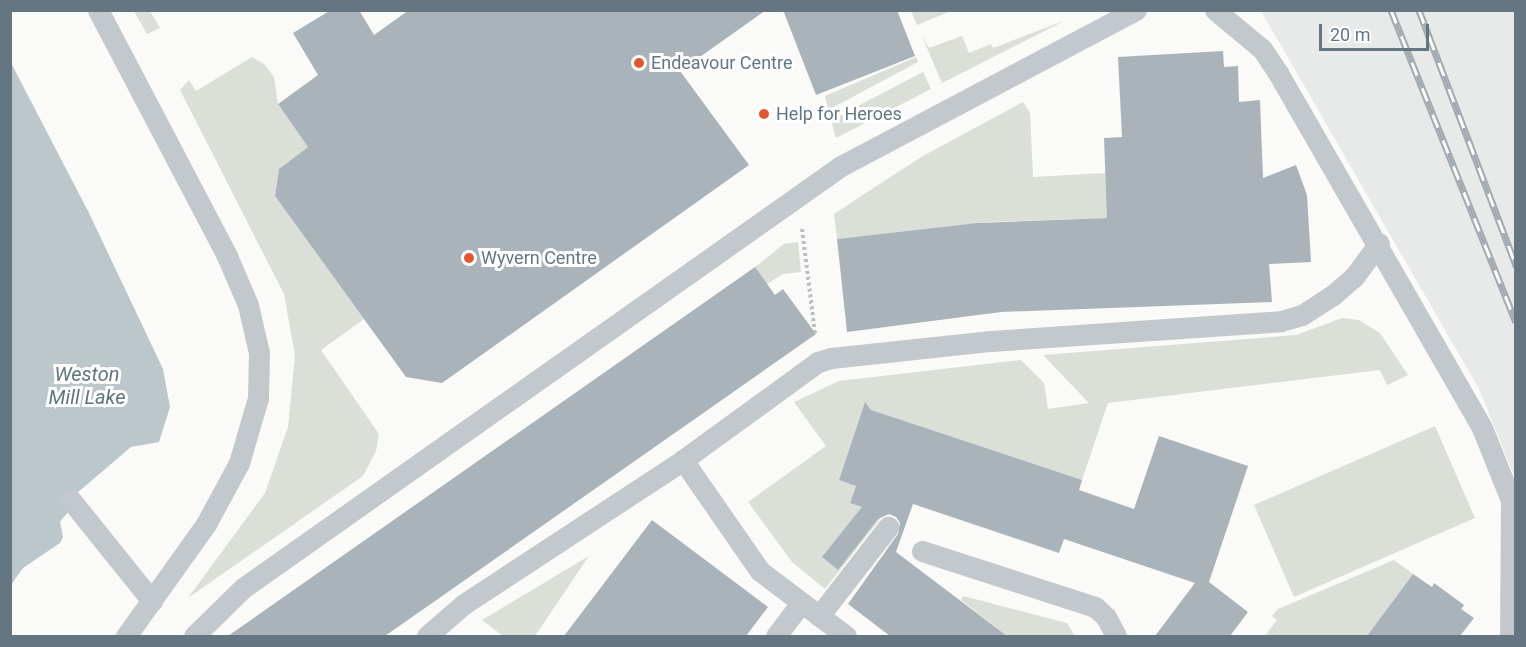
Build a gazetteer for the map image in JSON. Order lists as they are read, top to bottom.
{
  "water": ["Weston Mill Lake"],
  "places": ["Endeavour Centre", "Help for Heroes", "Wyvern Centre"],
  "scale_bar": "20 m"
}
